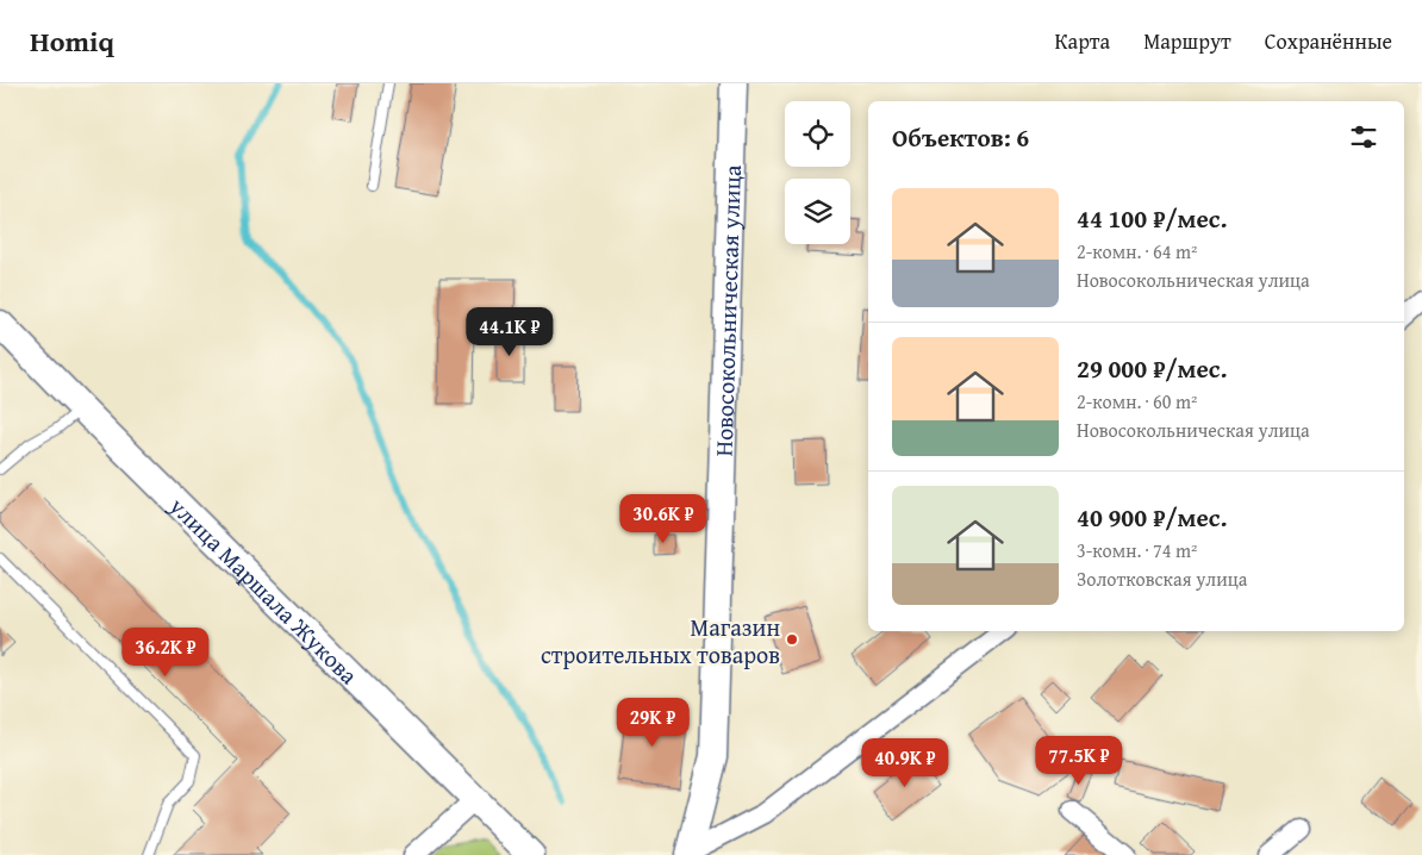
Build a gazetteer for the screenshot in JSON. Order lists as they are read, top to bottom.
{
  "streets": {
    "main road": ["Новосокольническая улица", "улица Маршала Жукова"]
  },
  "places": ["Магазин строительных товаров"],
  "page": {
    "header": "Homiq",
    "nav": ["Карта", "Маршрут", "Сохранённые"],
    "heading": "Объектов: 6",
    "list": [
      {
        "name": "44 100 ₽/мес.",
        "note": "2-комн. · 64 m² · Новосокольническая улица"
      },
      {
        "name": "29 000 ₽/мес.",
        "note": "2-комн. · 60 m² · Новосокольническая улица"
      },
      {
        "name": "40 900 ₽/мес.",
        "note": "3-комн. · 74 m² · Золотковская улица"
      }
    ],
    "price": [
      "44.1K ₽",
      "30.6K ₽",
      "36.2K ₽",
      "29K ₽",
      "77.5K ₽",
      "40.9K ₽"
    ]
  }
}
